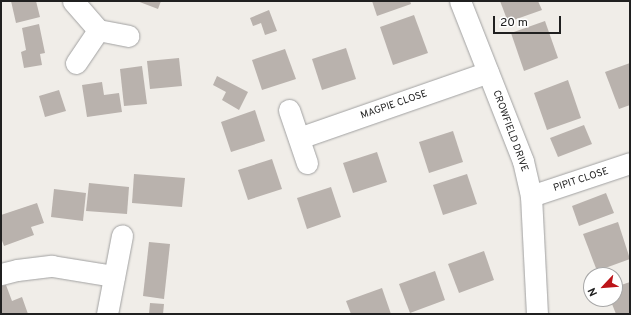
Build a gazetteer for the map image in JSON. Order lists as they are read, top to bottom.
{
  "streets": {
    "street": ["MAGPIE CLOSE", "CROWFIELD DRIVE", "PIPIT CLOSE"]
  },
  "crossings": [
    ["MAGPIE CLOSE", "CROWFIELD DRIVE"],
    ["CROWFIELD DRIVE", "PIPIT CLOSE"]
  ],
  "scale_bar": "20 m",
  "north": "bottom left"
}
